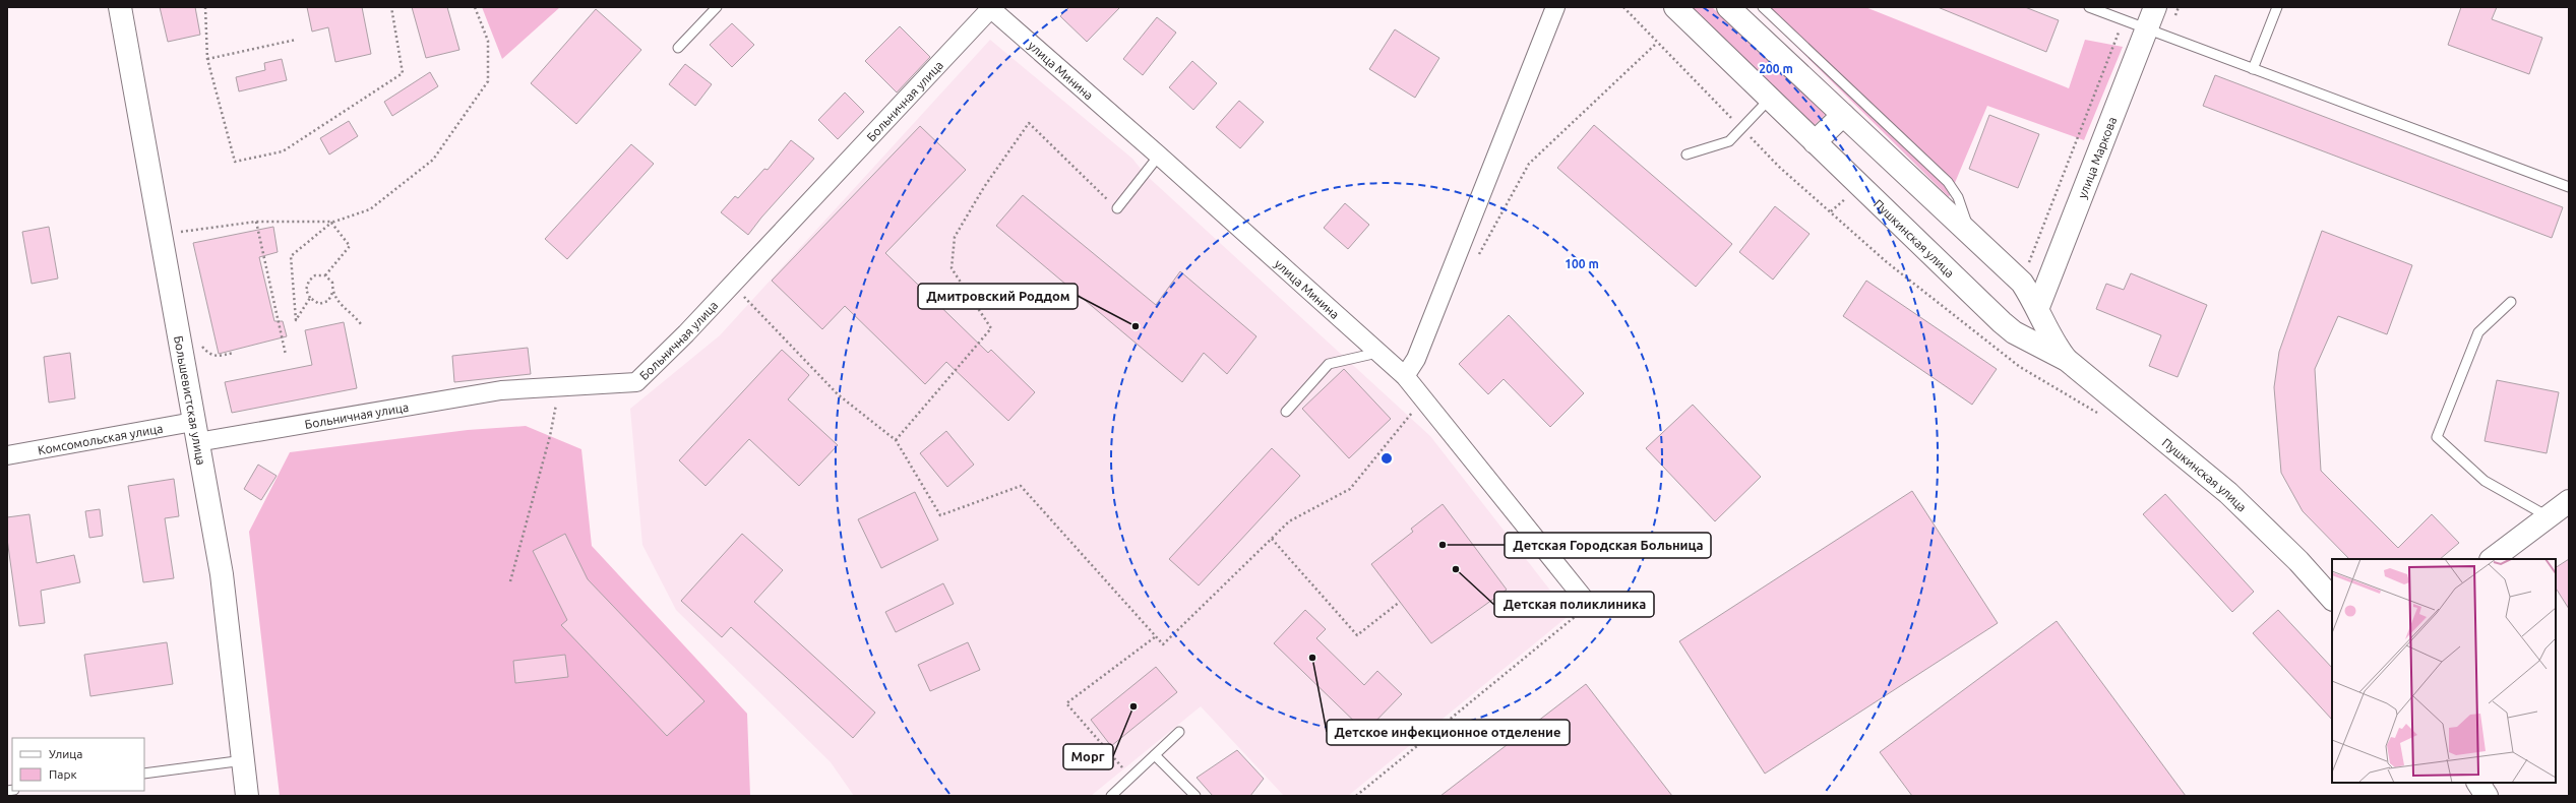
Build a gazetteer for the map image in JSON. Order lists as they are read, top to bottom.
{
  "streets": {
    "main road": ["улица Маркова", "Пушкинская улица", "Большевистская улица"],
    "street": ["улица Минина", "Больничная улица", "Комсомольская улица"]
  },
  "crossings": [
    ["улица Минина", "Больничная улица"],
    ["Больничная улица", "Большевистская улица"],
    ["Больничная улица", "Комсомольская улица"],
    ["улица Маркова", "Пушкинская улица"],
    ["Большевистская улица", "Комсомольская улица"]
  ],
  "places": [
    "Дмитровский Роддом",
    "Детская Городская Больница",
    "Детская поликлиника",
    "Детское инфекционное отделение",
    "Морг"
  ],
  "legend": ["Улица", "Парк"],
  "rings": ["200 m", "100 m"]
}
